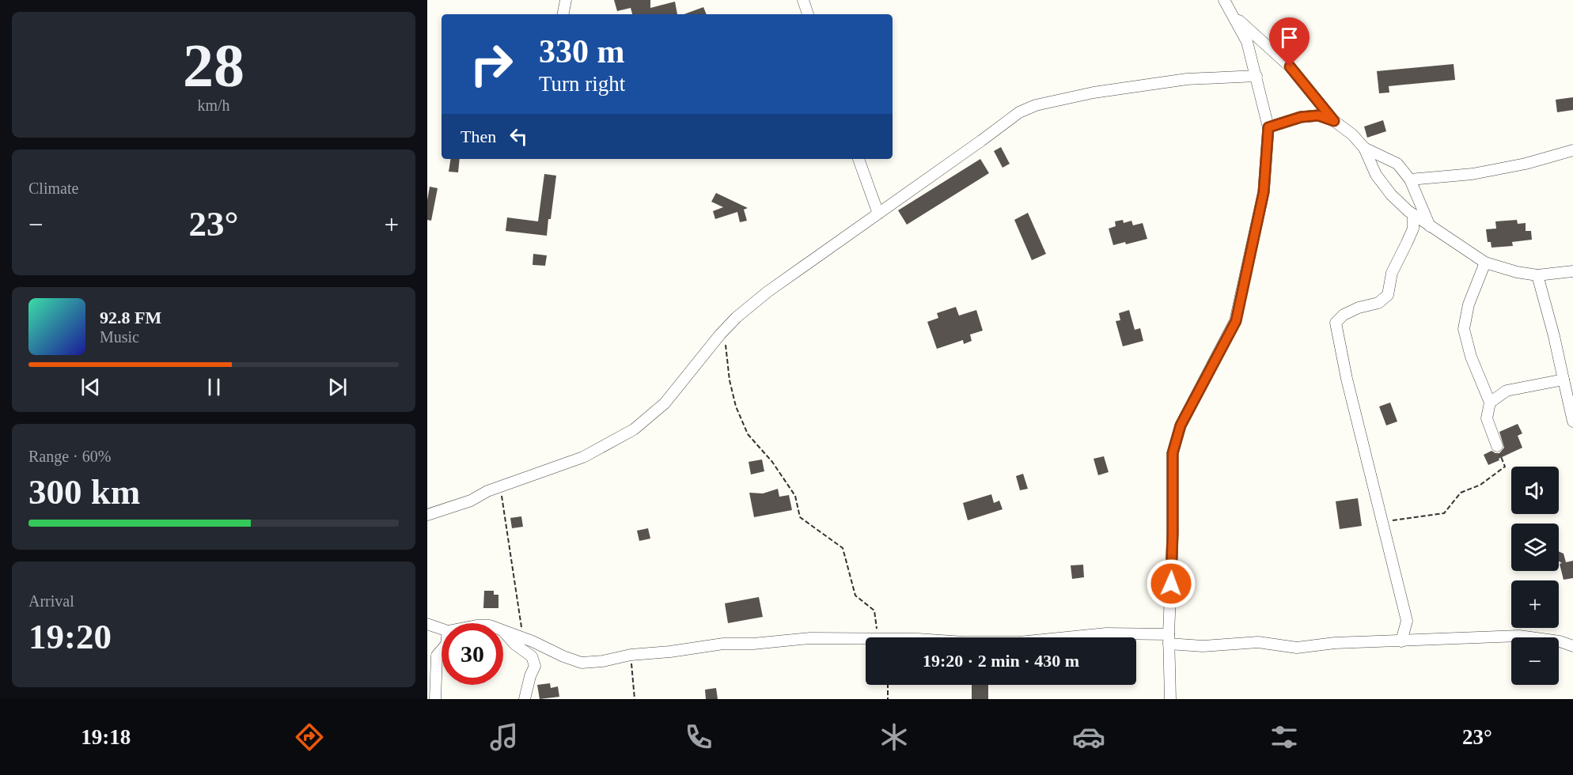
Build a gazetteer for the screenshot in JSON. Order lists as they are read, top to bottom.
{
  "page": {
    "tile": [
      ["28", "km/h"],
      "Climate",
      ["Range · 60%", "300 km"],
      ["Arrival", "19:20"]
    ],
    "turn": ["330 m", "Turn right"],
    "then": "Then",
    "heat": ["−", "23°", "+"],
    "song": ["92.8 FM", "Music"],
    "map_buttons": ["+", "−"],
    "limit": "30",
    "trip": "19:20 · 2 min · 430 m",
    "tabs": ["19:18", "23°"]
  }
}
